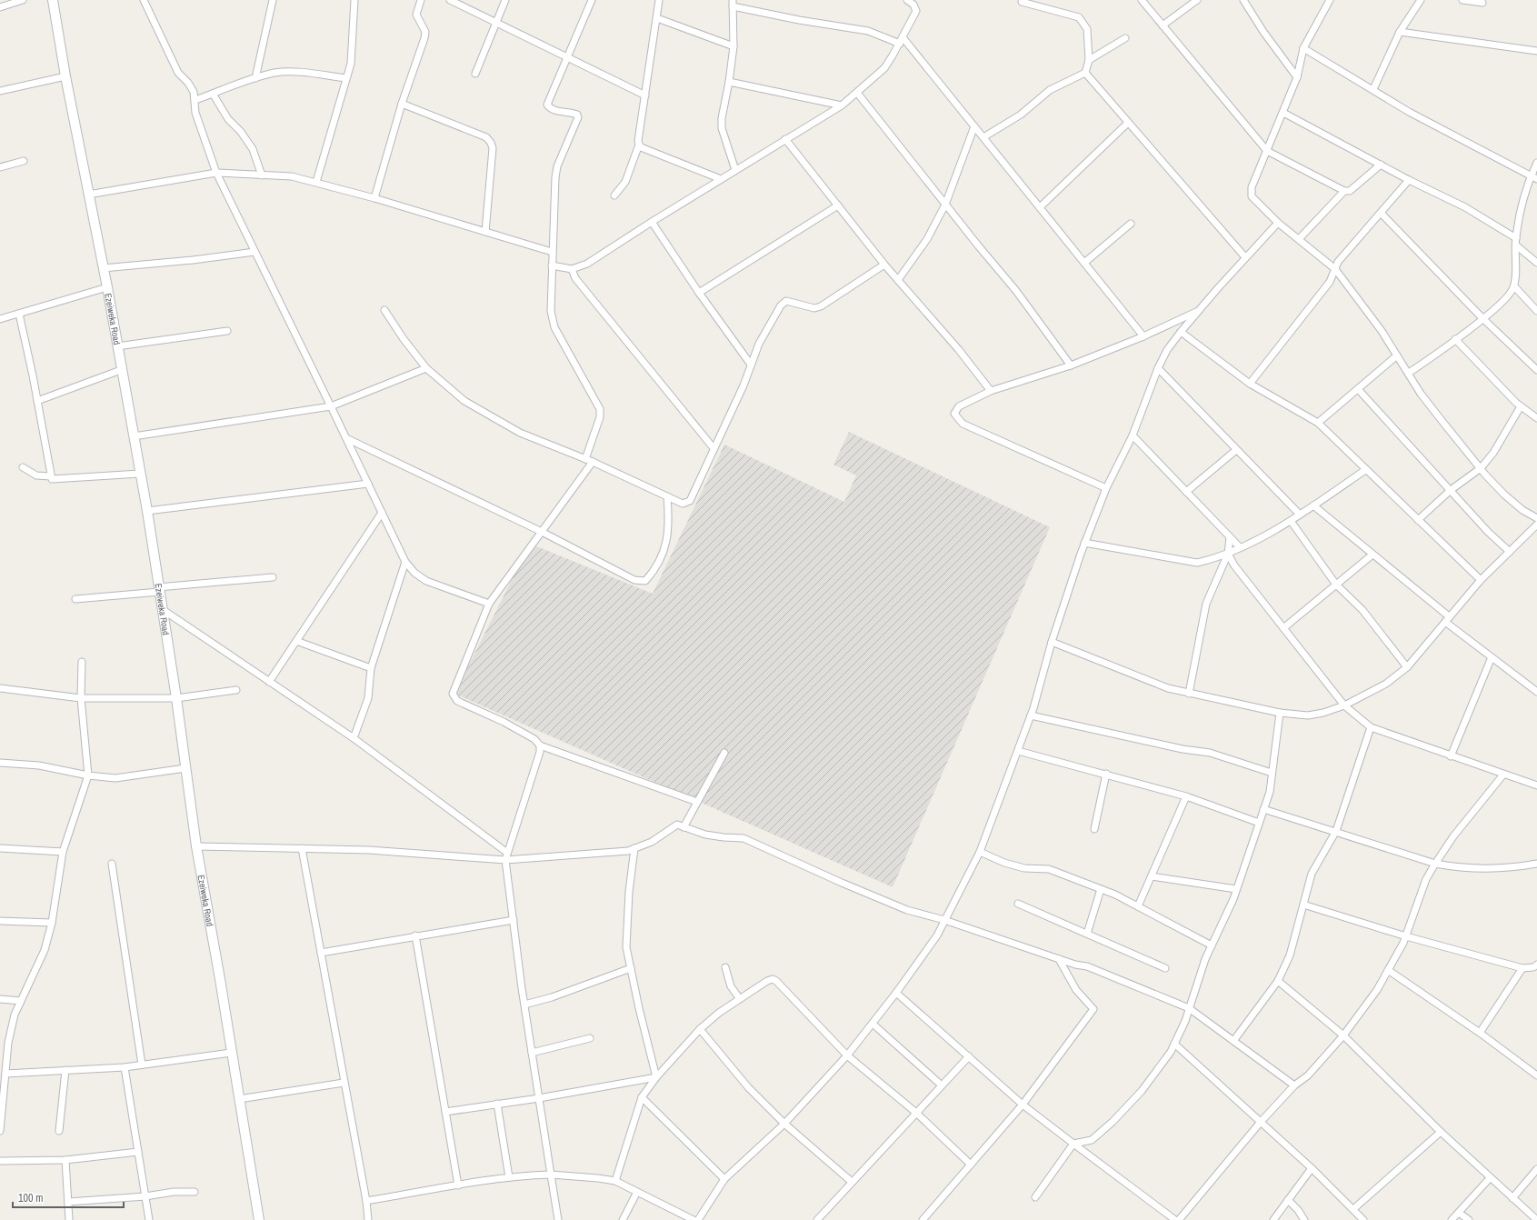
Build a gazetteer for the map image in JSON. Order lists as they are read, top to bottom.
{
  "streets": {
    "main road": ["Ezeiweka Road"]
  },
  "scale_bar": "100 m"
}
